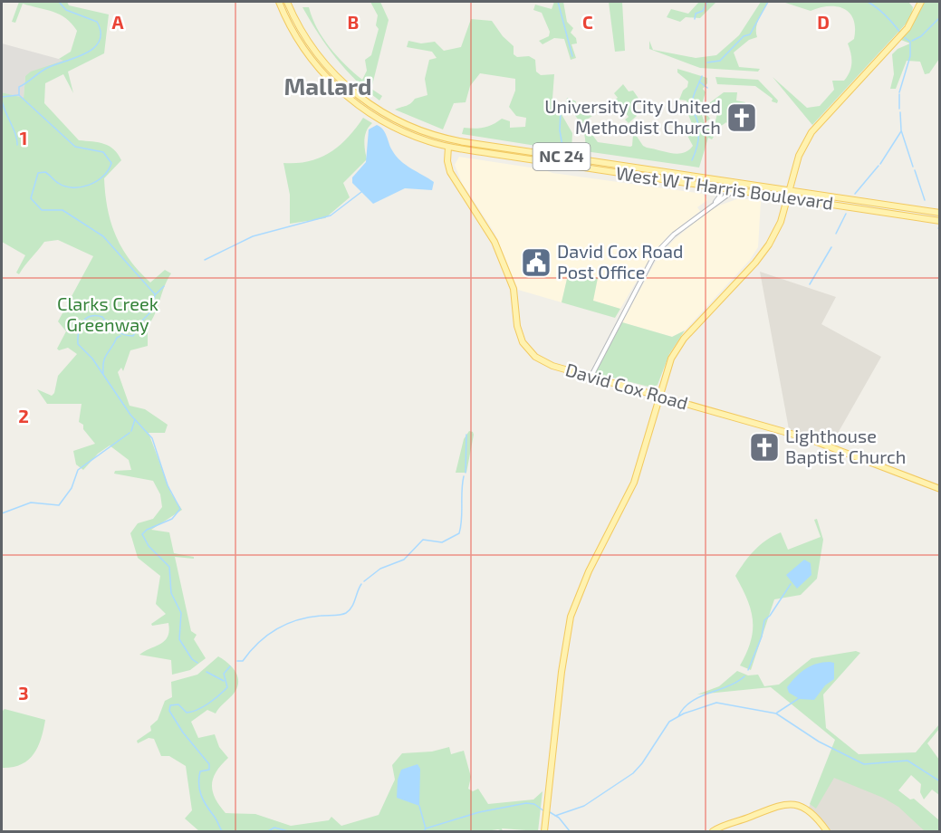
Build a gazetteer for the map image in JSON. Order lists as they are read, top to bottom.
{
  "streets": {
    "main road": ["NC 24", "West W T Harris Boulevard", "David Cox Road"]
  },
  "crossings": [
    ["West W T Harris Boulevard", "David Cox Road"]
  ],
  "districts": ["Mallard"],
  "parks": ["Clarks Creek Greenway"],
  "places": {
    "church": ["University City United Methodist Church", "Lighthouse Baptist Church"],
    "public building": ["David Cox Road Post Office"]
  },
  "grid": {
    "columns": [
      "A",
      "B",
      "C",
      "D"
    ],
    "rows": ["1", "2", "3"]
  }
}
